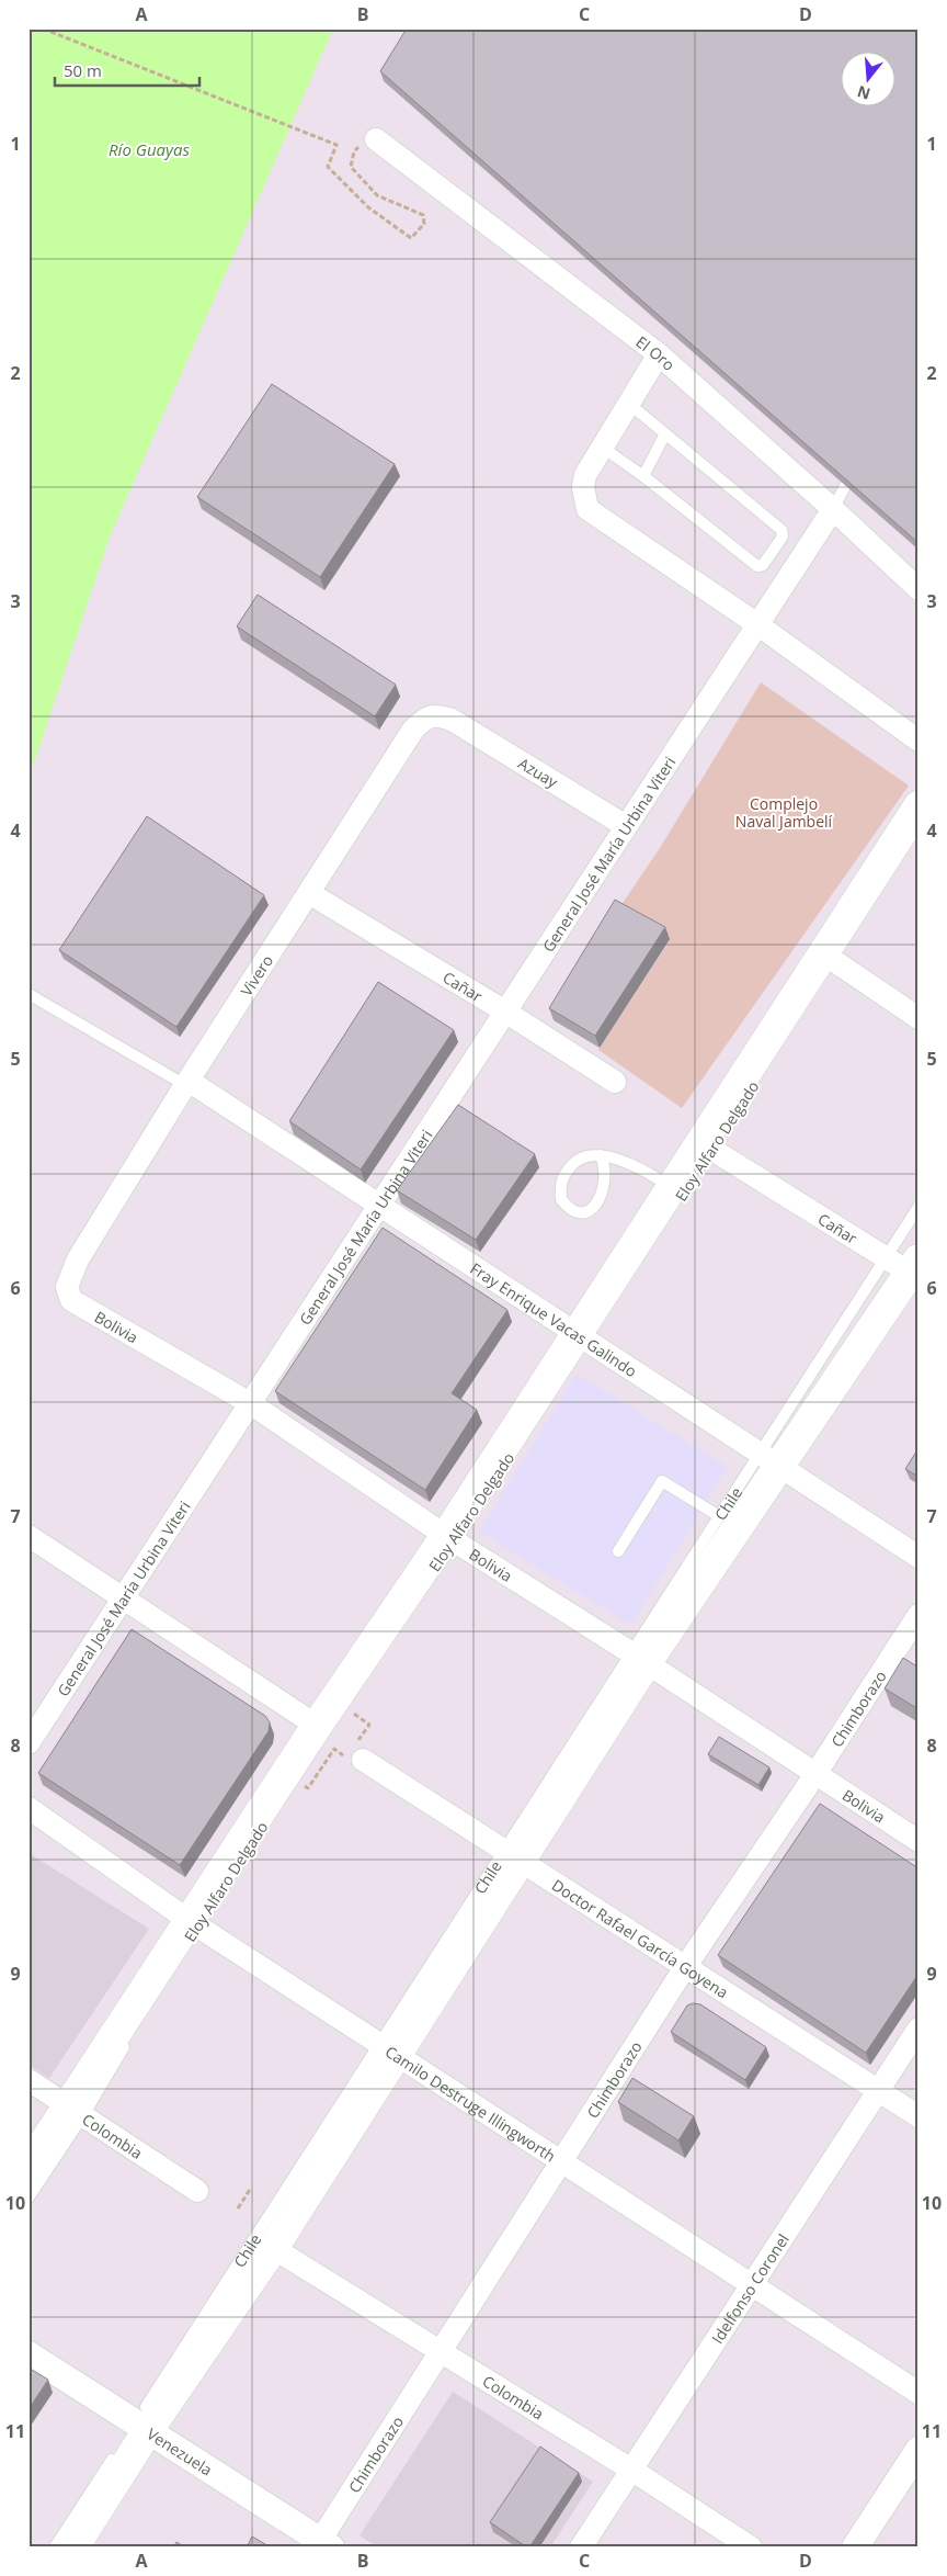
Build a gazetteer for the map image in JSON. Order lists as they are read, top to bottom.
{
  "streets": {
    "main road": ["Eloy Alfaro Delgado", "Chile"],
    "street": [
      "El Oro",
      "Azuay",
      "General José María Urbina Viteri",
      "Vivero",
      "Cañar",
      "Fray Enrique Vacas Galindo",
      "Bolivia",
      "Chimborazo",
      "Doctor Rafael García Goyena",
      "Camilo Destruge Illingworth",
      "Colombia",
      "Idelfonso Coronel",
      "Venezuela"
    ]
  },
  "crossings": [
    ["El Oro", "General José María Urbina Viteri"],
    ["Azuay", "General José María Urbina Viteri"],
    ["Azuay", "Vivero"],
    ["General José María Urbina Viteri", "Cañar"],
    ["General José María Urbina Viteri", "Fray Enrique Vacas Galindo"],
    ["General José María Urbina Viteri", "Bolivia"],
    ["Vivero", "Cañar"],
    ["Vivero", "Fray Enrique Vacas Galindo"],
    ["Vivero", "Bolivia"],
    ["Cañar", "Eloy Alfaro Delgado"],
    ["Cañar", "Chile"],
    ["Eloy Alfaro Delgado", "Fray Enrique Vacas Galindo"],
    ["Eloy Alfaro Delgado", "Bolivia"],
    ["Eloy Alfaro Delgado", "Camilo Destruge Illingworth"],
    ["Eloy Alfaro Delgado", "Colombia"],
    ["Fray Enrique Vacas Galindo", "Chile"],
    ["Bolivia", "Chile"],
    ["Bolivia", "Chimborazo"],
    ["Chile", "Doctor Rafael García Goyena"],
    ["Chile", "Camilo Destruge Illingworth"],
    ["Chile", "Colombia"],
    ["Chile", "Venezuela"],
    ["Chimborazo", "Doctor Rafael García Goyena"],
    ["Chimborazo", "Camilo Destruge Illingworth"],
    ["Chimborazo", "Colombia"],
    ["Chimborazo", "Venezuela"],
    ["Doctor Rafael García Goyena", "Idelfonso Coronel"],
    ["Camilo Destruge Illingworth", "Idelfonso Coronel"],
    ["Colombia", "Idelfonso Coronel"]
  ],
  "water": ["Río Guayas"],
  "parks": ["Complejo Naval Jambelí"],
  "scale_bar": "50 m",
  "north": "bottom",
  "grid": {
    "columns": [
      "A",
      "B",
      "C",
      "D"
    ],
    "rows": [
      "1",
      "2",
      "3",
      "4",
      "5",
      "6",
      "7",
      "8",
      "9",
      "10",
      "11"
    ]
  }
}
